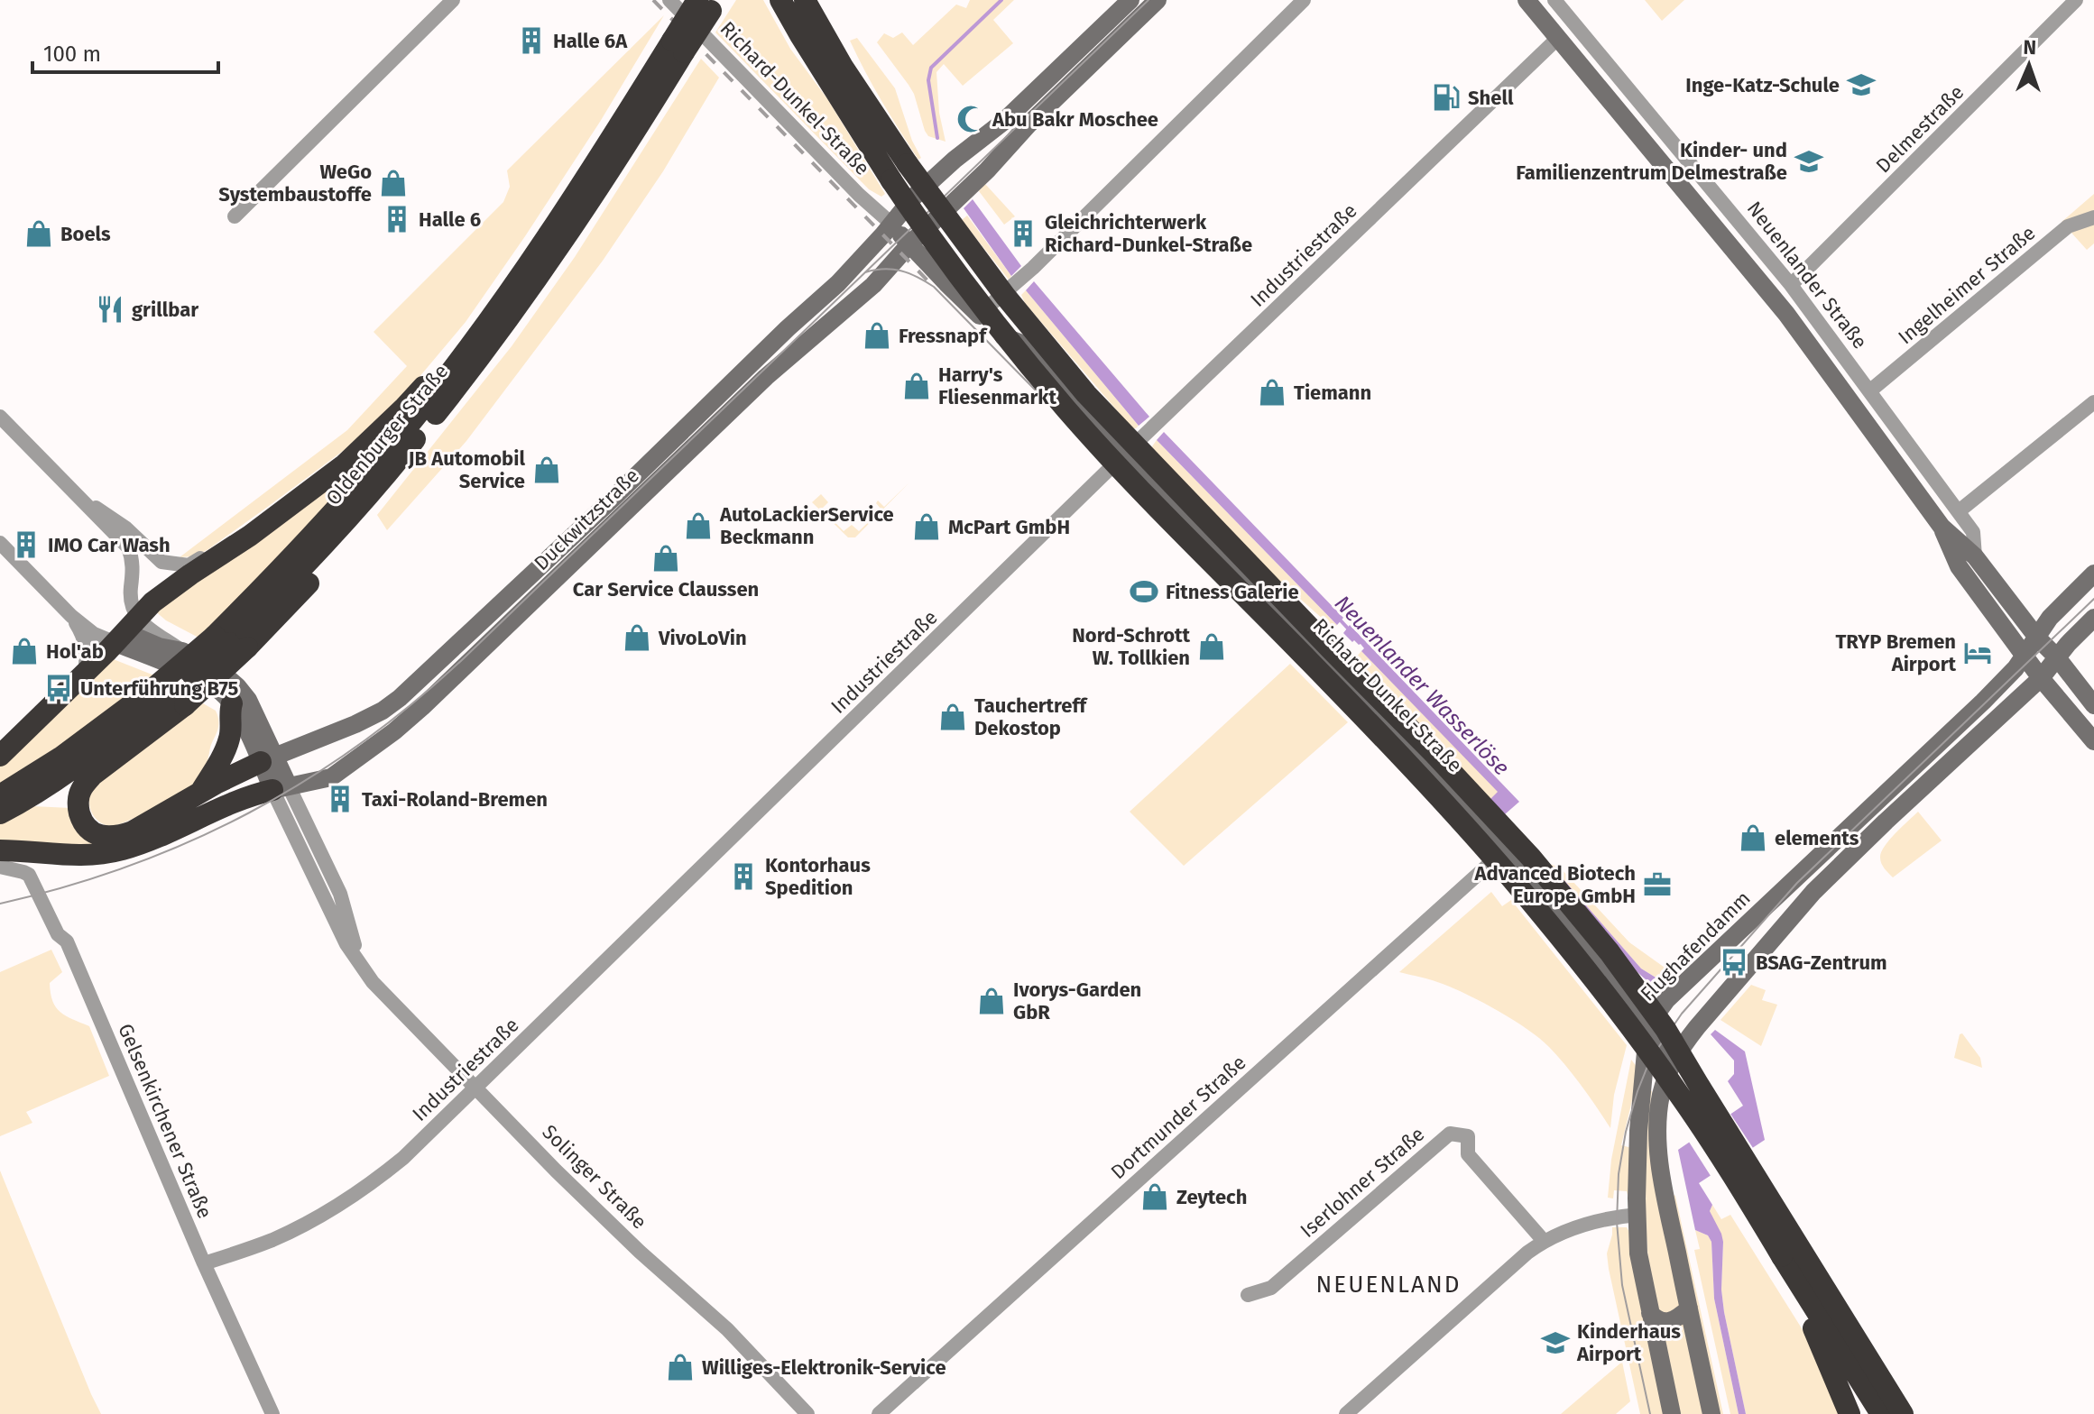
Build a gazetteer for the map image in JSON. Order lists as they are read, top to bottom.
{
  "streets": {
    "highway": ["Oldenburger Straße"],
    "main road": [
      "Richard-Dunkel-Straße",
      "Neuenlander Straße",
      "Duckwitzstraße",
      "Flughafendamm",
      "Solinger Straße"
    ],
    "street": [
      "Delmestraße",
      "Industriestraße",
      "Ingelheimer Straße",
      "Dortmunder Straße",
      "Gelsenkirchener Straße",
      "Iserlohner Straße"
    ]
  },
  "crossings": [
    ["Richard-Dunkel-Straße", "Industriestraße"],
    ["Richard-Dunkel-Straße", "Duckwitzstraße"],
    ["Richard-Dunkel-Straße", "Flughafendamm"],
    ["Richard-Dunkel-Straße", "Dortmunder Straße"],
    ["Delmestraße", "Neuenlander Straße"],
    ["Industriestraße", "Neuenlander Straße"],
    ["Industriestraße", "Gelsenkirchener Straße"],
    ["Industriestraße", "Solinger Straße"],
    ["Neuenlander Straße", "Ingelheimer Straße"],
    ["Neuenlander Straße", "Flughafendamm"],
    ["Duckwitzstraße", "Solinger Straße"]
  ],
  "districts": ["NEUENLAND"],
  "water": ["Neuenlander Wasserlöse"],
  "places": {
    "building": [
      "Halle 6A",
      "Halle 6",
      "Gleichrichterwerk Richard-Dunkel-Straße",
      "IMO Car Wash",
      "Taxi-Roland-Bremen",
      "Kontorhaus Spedition"
    ],
    "school or university": ["Inge-Katz-Schule", "Kinder- und Familienzentrum Delmestraße", "Kinderhaus Airport"],
    "fuel station": ["Shell"],
    "mosque": ["Abu Bakr Moschee"],
    "shop": [
      "WeGo Systembaustoffe",
      "Boels",
      "Fressnapf",
      "Harry's Fliesenmarkt",
      "Tiemann",
      "JB Automobil Service",
      "AutoLackierService Beckmann",
      "McPart GmbH",
      "Car Service Claussen",
      "VivoLoVin",
      "Nord-Schrott W. Tollkien",
      "Hol'ab",
      "Tauchertreff Dekostop",
      "elements",
      "Ivorys-Garden GbR",
      "Zeytech",
      "Williges-Elektronik-Service"
    ],
    "restaurant": ["grillbar"],
    "sports": ["Fitness Galerie"],
    "hotel": ["TRYP Bremen Airport"],
    "bus stop": ["Unterführung B75", "BSAG-Zentrum"],
    "office": ["Advanced Biotech Europe GmbH"]
  },
  "scale_bar": "100 m",
  "north": "top"
}
